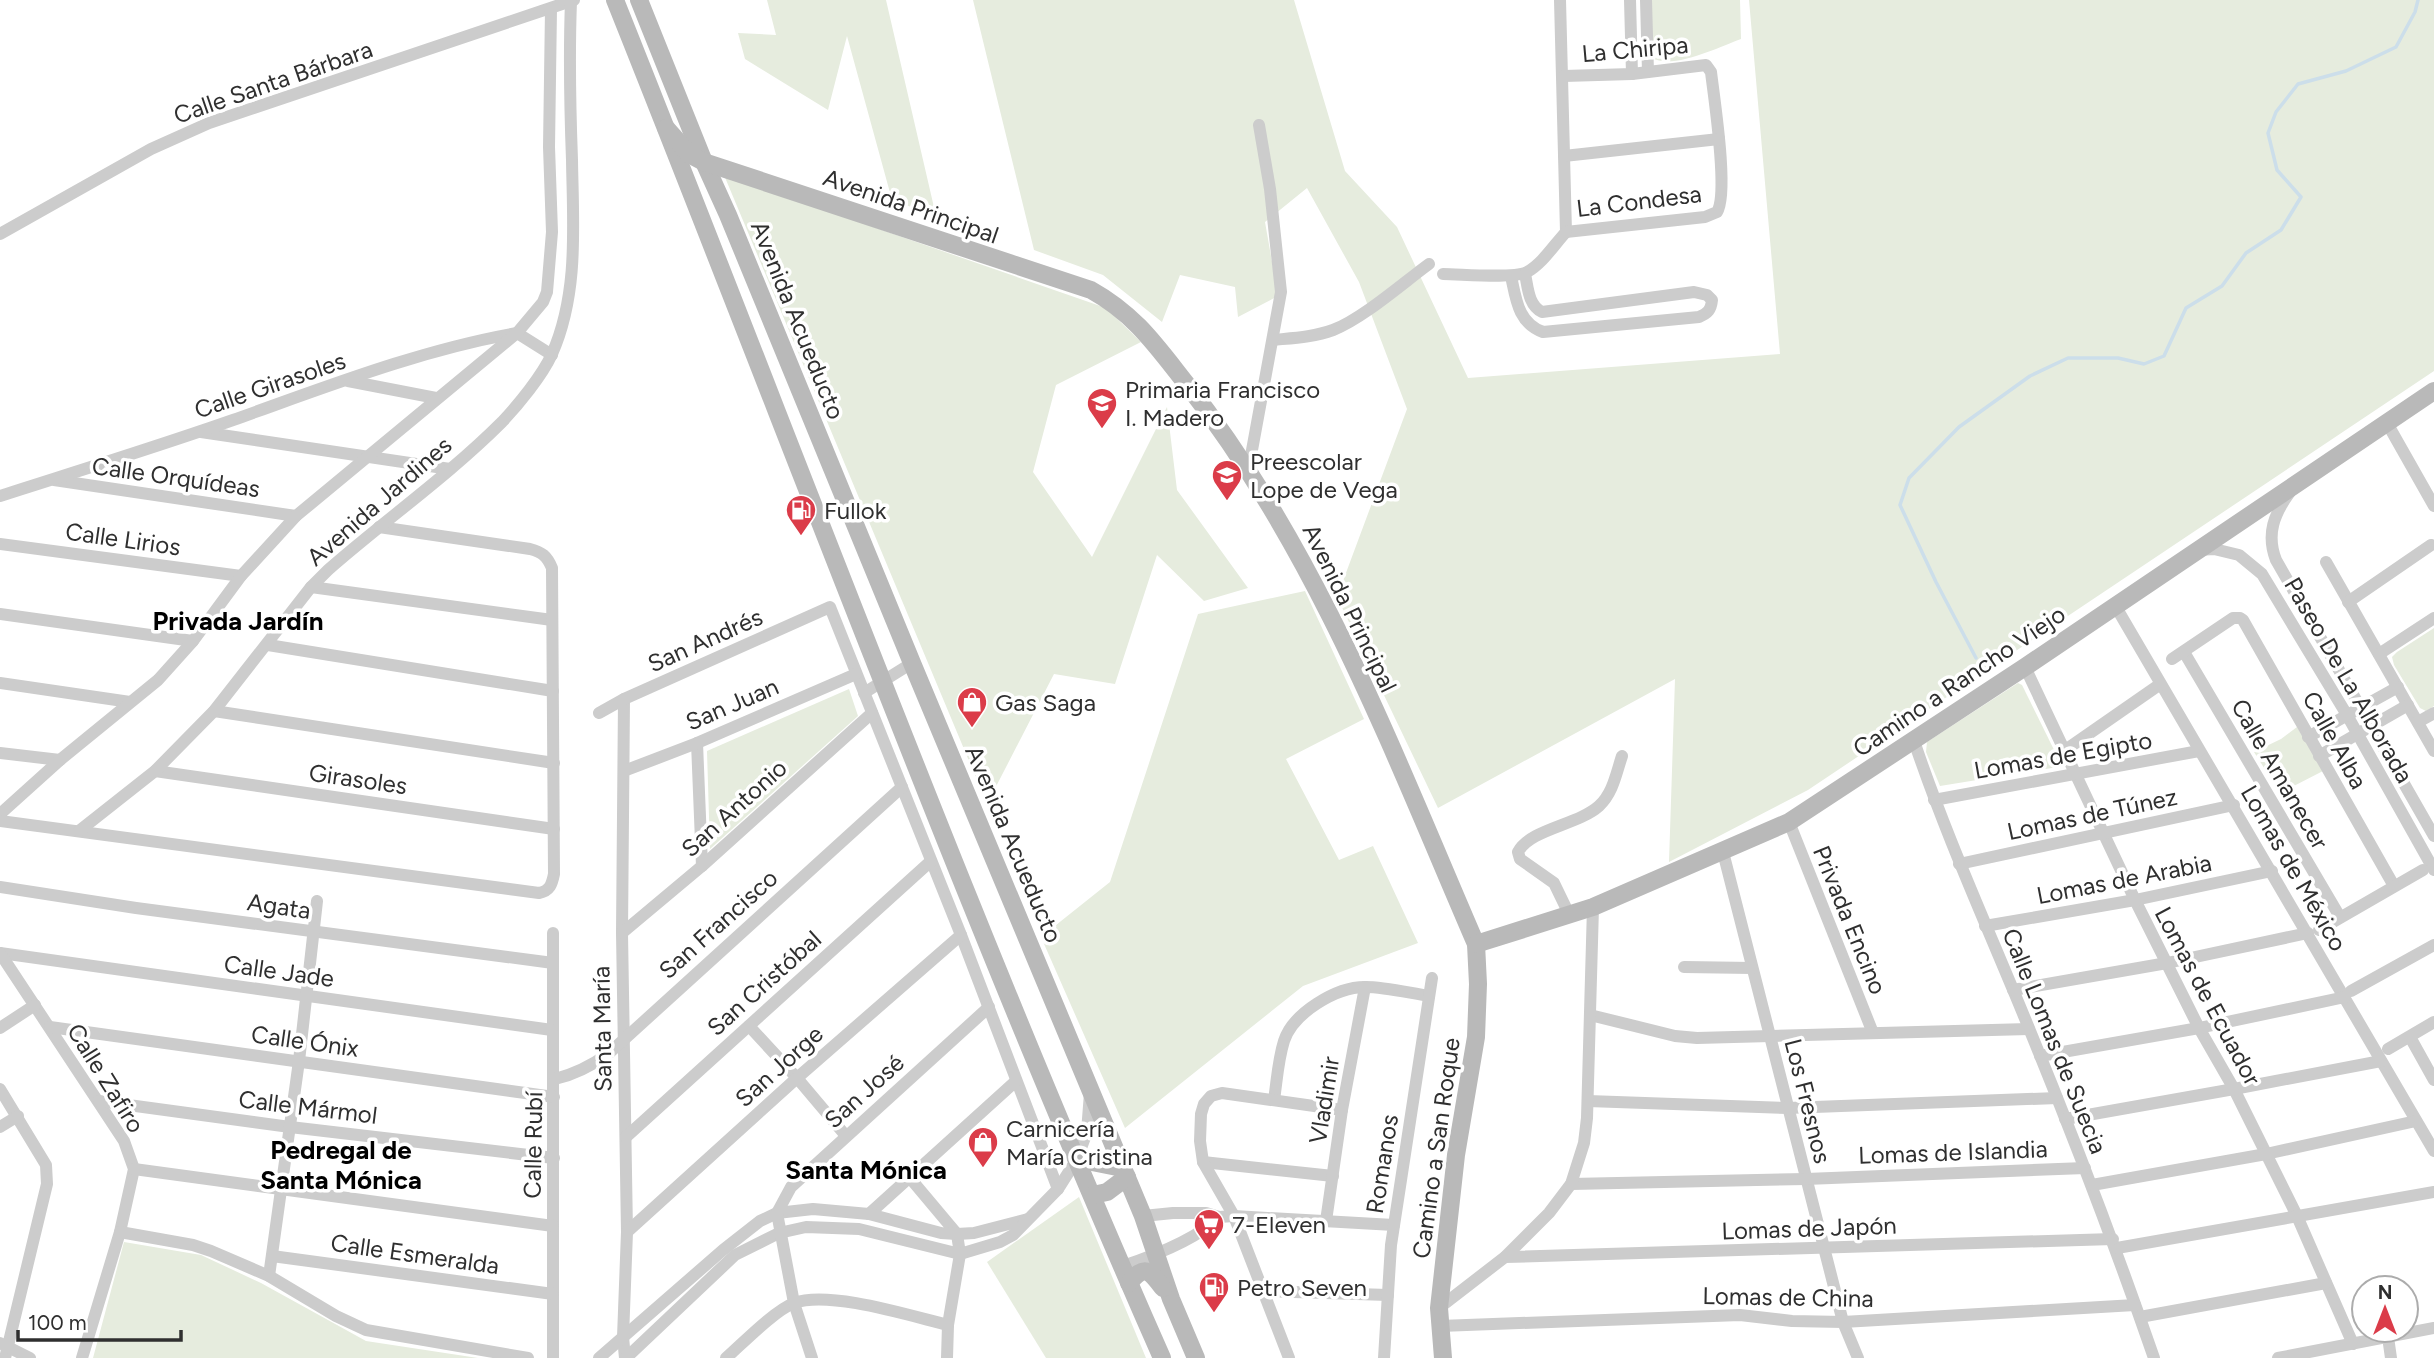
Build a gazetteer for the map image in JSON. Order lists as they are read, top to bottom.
{
  "streets": {
    "street": [
      "La Chiripa",
      "Calle Santa Bárbara",
      "La Condesa",
      "Avenida Principal",
      "Avenida Acueducto",
      "Calle Girasoles",
      "Calle Orquídeas",
      "Avenida Jardines",
      "Calle Lirios",
      "San Andrés",
      "Paseo De La Alborada",
      "Camino a Rancho Viejo",
      "San Juan",
      "Calle Alba",
      "Lomas de Egipto",
      "Calle Amanecer",
      "Girasoles",
      "San Antonio",
      "Lomas de Túnez",
      "Lomas de México",
      "Lomas de Arabia",
      "Agata",
      "Privada Encino",
      "San Francisco",
      "Calle Jade",
      "San Cristóbal",
      "Lomas de Ecuador",
      "Santa María",
      "Calle Ónix",
      "Calle Lomas de Suecia",
      "San Jorge",
      "Calle Zafiro",
      "San José",
      "Vladimir",
      "Los Fresnos",
      "Calle Mármol",
      "Calle Rubí",
      "Camino a San Roque",
      "Lomas de Islandia",
      "Romanos",
      "Lomas de Japón",
      "Calle Esmeralda",
      "Lomas de China"
    ]
  },
  "crossings": [
    ["La Chiripa", "La Condesa"],
    ["Calle Santa Bárbara", "Avenida Jardines"],
    ["Avenida Principal", "Avenida Acueducto"],
    ["Avenida Principal", "Camino a Rancho Viejo"],
    ["Avenida Principal", "Camino a San Roque"],
    ["Calle Girasoles", "Calle Orquídeas"],
    ["Calle Girasoles", "Avenida Jardines"],
    ["Calle Orquídeas", "Avenida Jardines"],
    ["Avenida Jardines", "Calle Lirios"],
    ["Avenida Jardines", "Girasoles"],
    ["San Andrés", "San Juan"],
    ["San Andrés", "Santa María"],
    ["Paseo De La Alborada", "Camino a Rancho Viejo"],
    ["Camino a Rancho Viejo", "Lomas de México"],
    ["Camino a Rancho Viejo", "Privada Encino"],
    ["Camino a Rancho Viejo", "Lomas de Ecuador"],
    ["Camino a Rancho Viejo", "Calle Lomas de Suecia"],
    ["Camino a Rancho Viejo", "Los Fresnos"],
    ["Camino a Rancho Viejo", "Camino a San Roque"],
    ["San Juan", "Santa María"],
    ["Calle Alba", "Calle Amanecer"],
    ["Lomas de Egipto", "Lomas de México"],
    ["Lomas de Egipto", "Lomas de Ecuador"],
    ["Lomas de Egipto", "Calle Lomas de Suecia"],
    ["San Antonio", "Santa María"],
    ["Lomas de Túnez", "Lomas de México"],
    ["Lomas de Túnez", "Lomas de Ecuador"],
    ["Lomas de Túnez", "Calle Lomas de Suecia"],
    ["Lomas de México", "Lomas de Arabia"],
    ["Lomas de Arabia", "Lomas de Ecuador"],
    ["Lomas de Arabia", "Calle Lomas de Suecia"],
    ["Agata", "Calle Rubí"],
    ["San Francisco", "Santa María"],
    ["San Francisco", "Calle Rubí"],
    ["Calle Jade", "Calle Zafiro"],
    ["Calle Jade", "Calle Rubí"],
    ["San Cristóbal", "Santa María"],
    ["Lomas de Ecuador", "Lomas de Japón"],
    ["Lomas de Ecuador", "Lomas de China"],
    ["Santa María", "San Jorge"],
    ["Calle Ónix", "Calle Zafiro"],
    ["Calle Ónix", "Calle Rubí"],
    ["Calle Lomas de Suecia", "Lomas de Islandia"],
    ["Calle Lomas de Suecia", "Lomas de Japón"],
    ["Calle Lomas de Suecia", "Lomas de China"],
    ["Calle Zafiro", "Calle Mármol"],
    ["Los Fresnos", "Lomas de Islandia"],
    ["Los Fresnos", "Lomas de Japón"],
    ["Los Fresnos", "Lomas de China"],
    ["Calle Mármol", "Calle Rubí"],
    ["Calle Rubí", "Calle Esmeralda"],
    ["Camino a San Roque", "Lomas de China"]
  ],
  "districts": ["Privada Jardín", "Pedregal de Santa Mónica", "Santa Mónica"],
  "places": {
    "school or university": ["Primaria Francisco I. Madero", "Preescolar Lope de Vega"],
    "fuel station": ["Fullok", "Petro Seven"],
    "shop": ["Gas Saga", "Carnicería María Cristina"],
    "supermarket": ["7-Eleven"]
  },
  "scale_bar": "100 m",
  "north": "top"
}
